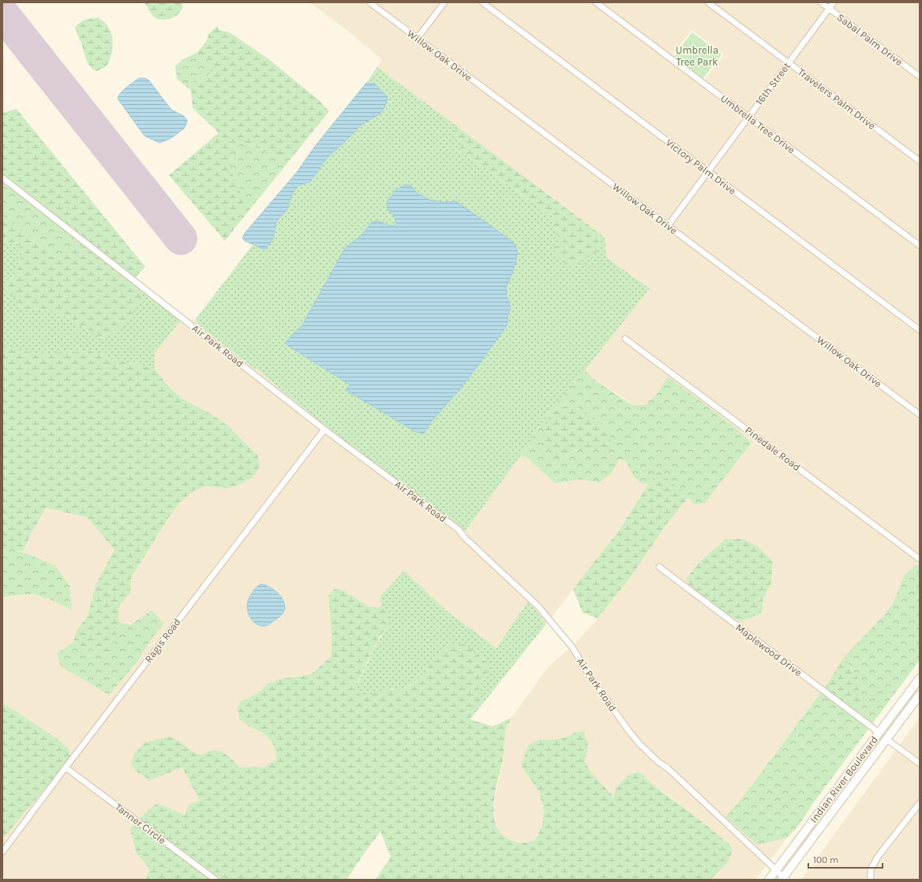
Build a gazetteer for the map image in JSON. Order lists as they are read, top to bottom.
{
  "streets": {
    "main road": ["Indian River Boulevard"],
    "street": [
      "Sabal Palm Drive",
      "Willow Oak Drive",
      "16th Street",
      "Travelers Palm Drive",
      "Umbrella Tree Drive",
      "Victory Palm Drive",
      "Air Park Road",
      "Pinedale Road",
      "Ragis Road",
      "Maplewood Drive",
      "Tanner Circle"
    ]
  },
  "crossings": [
    ["Sabal Palm Drive", "16th Street"],
    ["Willow Oak Drive", "16th Street"],
    ["16th Street", "Travelers Palm Drive"],
    ["16th Street", "Umbrella Tree Drive"],
    ["16th Street", "Victory Palm Drive"],
    ["Air Park Road", "Ragis Road"],
    ["Air Park Road", "Indian River Boulevard"],
    ["Ragis Road", "Tanner Circle"],
    ["Maplewood Drive", "Indian River Boulevard"]
  ],
  "parks": ["Umbrella Tree Park"],
  "scale_bar": "100 m"
}
